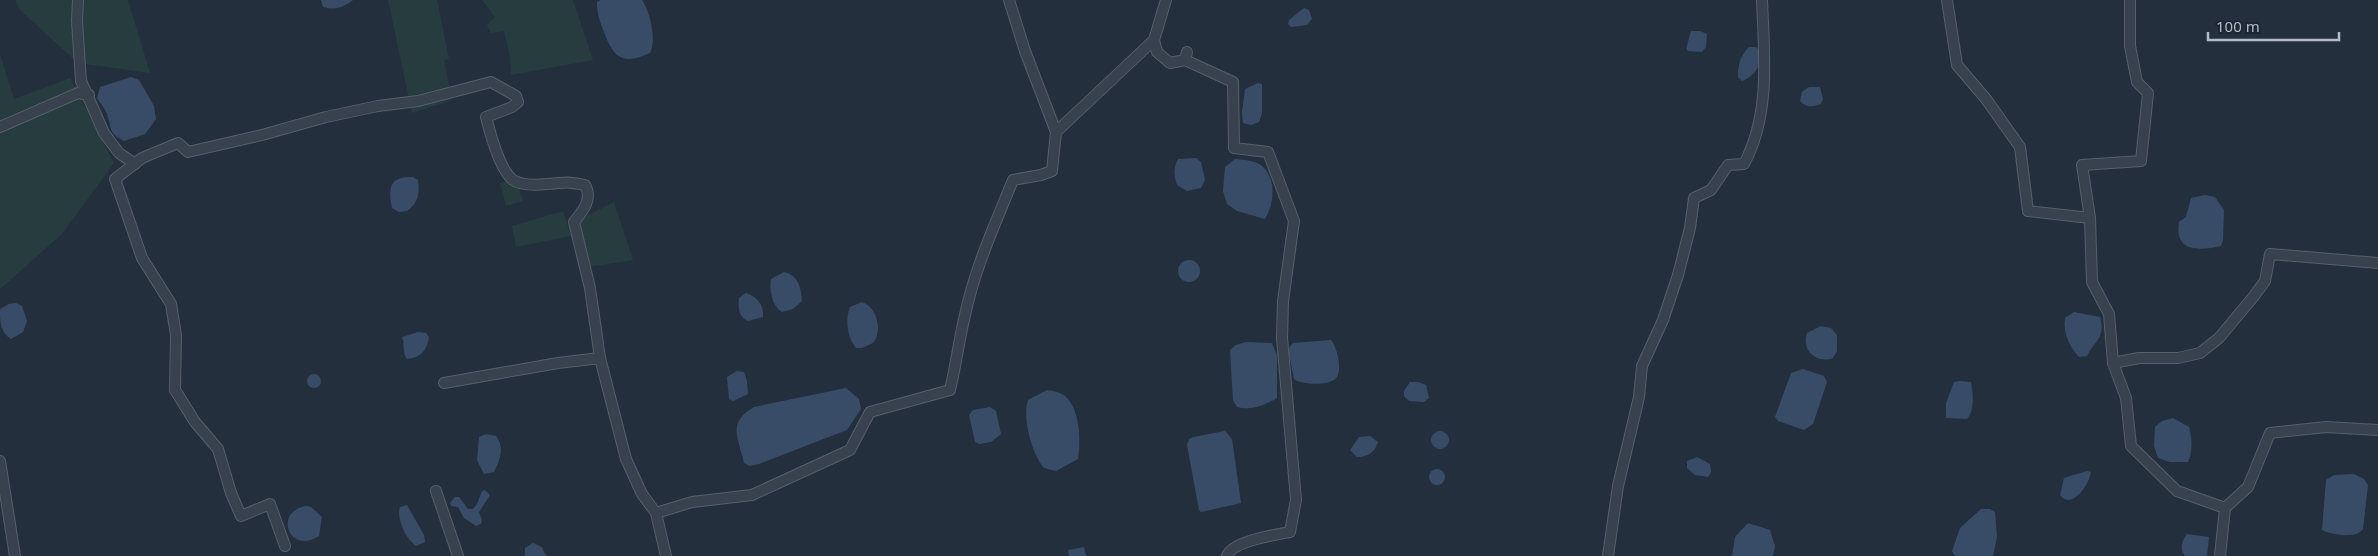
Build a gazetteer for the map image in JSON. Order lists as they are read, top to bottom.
{
  "scale_bar": "100 m"
}
